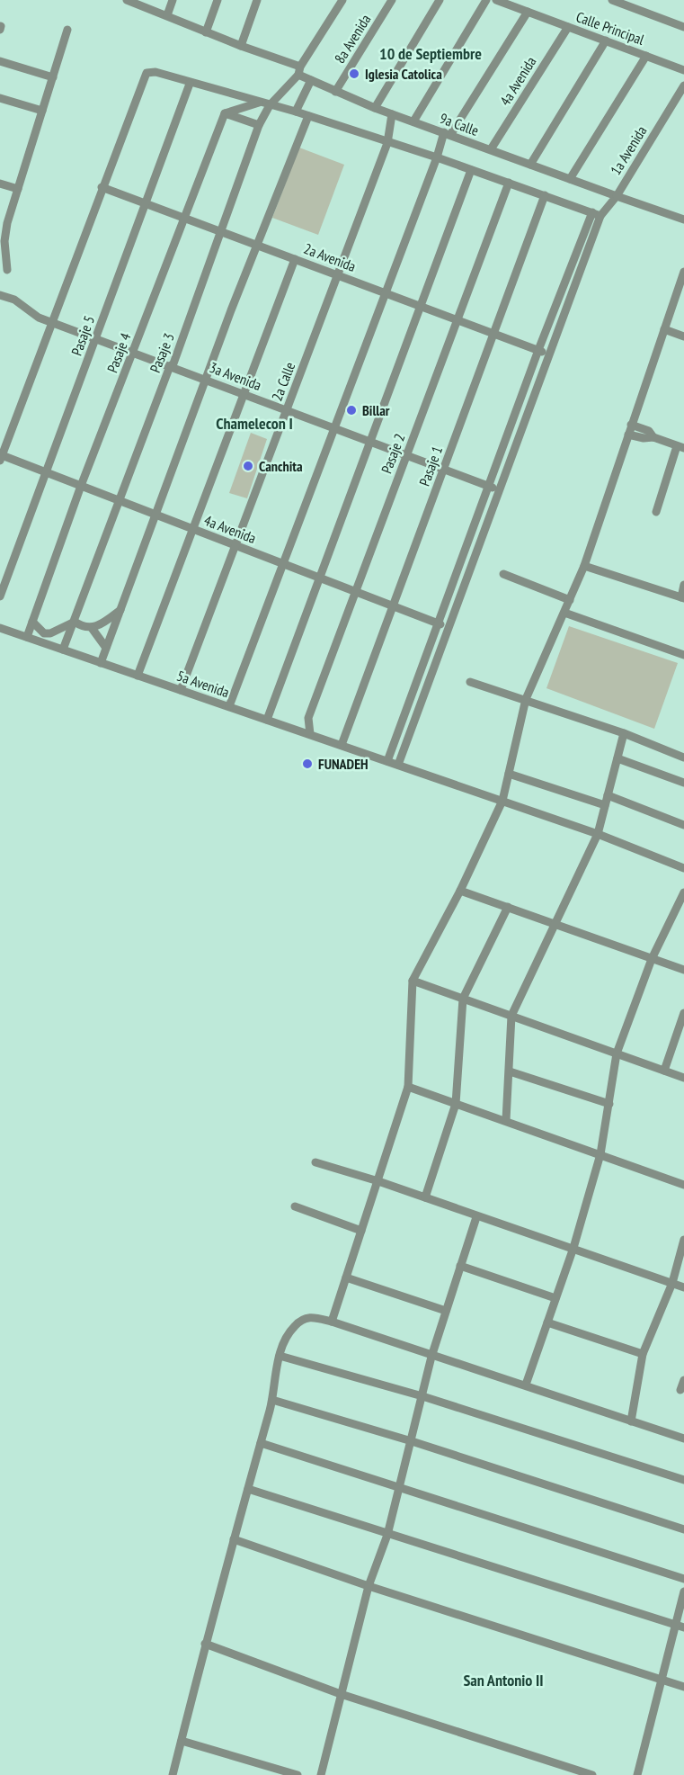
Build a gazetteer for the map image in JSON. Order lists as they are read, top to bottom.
{
  "streets": {
    "street": [
      "Calle Principal",
      "8a Avenida",
      "4a Avenida",
      "9a Calle",
      "1a Avenida",
      "2a Avenida",
      "Pasaje 5",
      "Pasaje 4",
      "Pasaje 3",
      "3a Avenida",
      "2a Calle",
      "Pasaje 2",
      "Pasaje 1",
      "5a Avenida"
    ]
  },
  "crossings": [
    ["Calle Principal", "4a Avenida"],
    ["8a Avenida", "9a Calle"],
    ["4a Avenida", "9a Calle"],
    ["4a Avenida", "Pasaje 5"],
    ["4a Avenida", "Pasaje 4"],
    ["4a Avenida", "Pasaje 3"],
    ["4a Avenida", "2a Calle"],
    ["4a Avenida", "Pasaje 2"],
    ["4a Avenida", "Pasaje 1"],
    ["9a Calle", "1a Avenida"],
    ["9a Calle", "Pasaje 3"],
    ["9a Calle", "2a Calle"],
    ["2a Avenida", "Pasaje 5"],
    ["2a Avenida", "Pasaje 4"],
    ["2a Avenida", "Pasaje 3"],
    ["2a Avenida", "2a Calle"],
    ["2a Avenida", "Pasaje 2"],
    ["2a Avenida", "Pasaje 1"],
    ["Pasaje 5", "3a Avenida"],
    ["Pasaje 4", "3a Avenida"],
    ["Pasaje 4", "5a Avenida"],
    ["Pasaje 3", "3a Avenida"],
    ["Pasaje 3", "5a Avenida"],
    ["3a Avenida", "2a Calle"],
    ["3a Avenida", "Pasaje 2"],
    ["3a Avenida", "Pasaje 1"],
    ["2a Calle", "5a Avenida"],
    ["Pasaje 2", "5a Avenida"],
    ["Pasaje 1", "5a Avenida"]
  ],
  "districts": ["10 de Septiembre", "Chamelecon I", "San Antonio II"],
  "places": [
    "Iglesia Catolica",
    "Billar",
    "Canchita",
    "FUNADEH"
  ]
}
